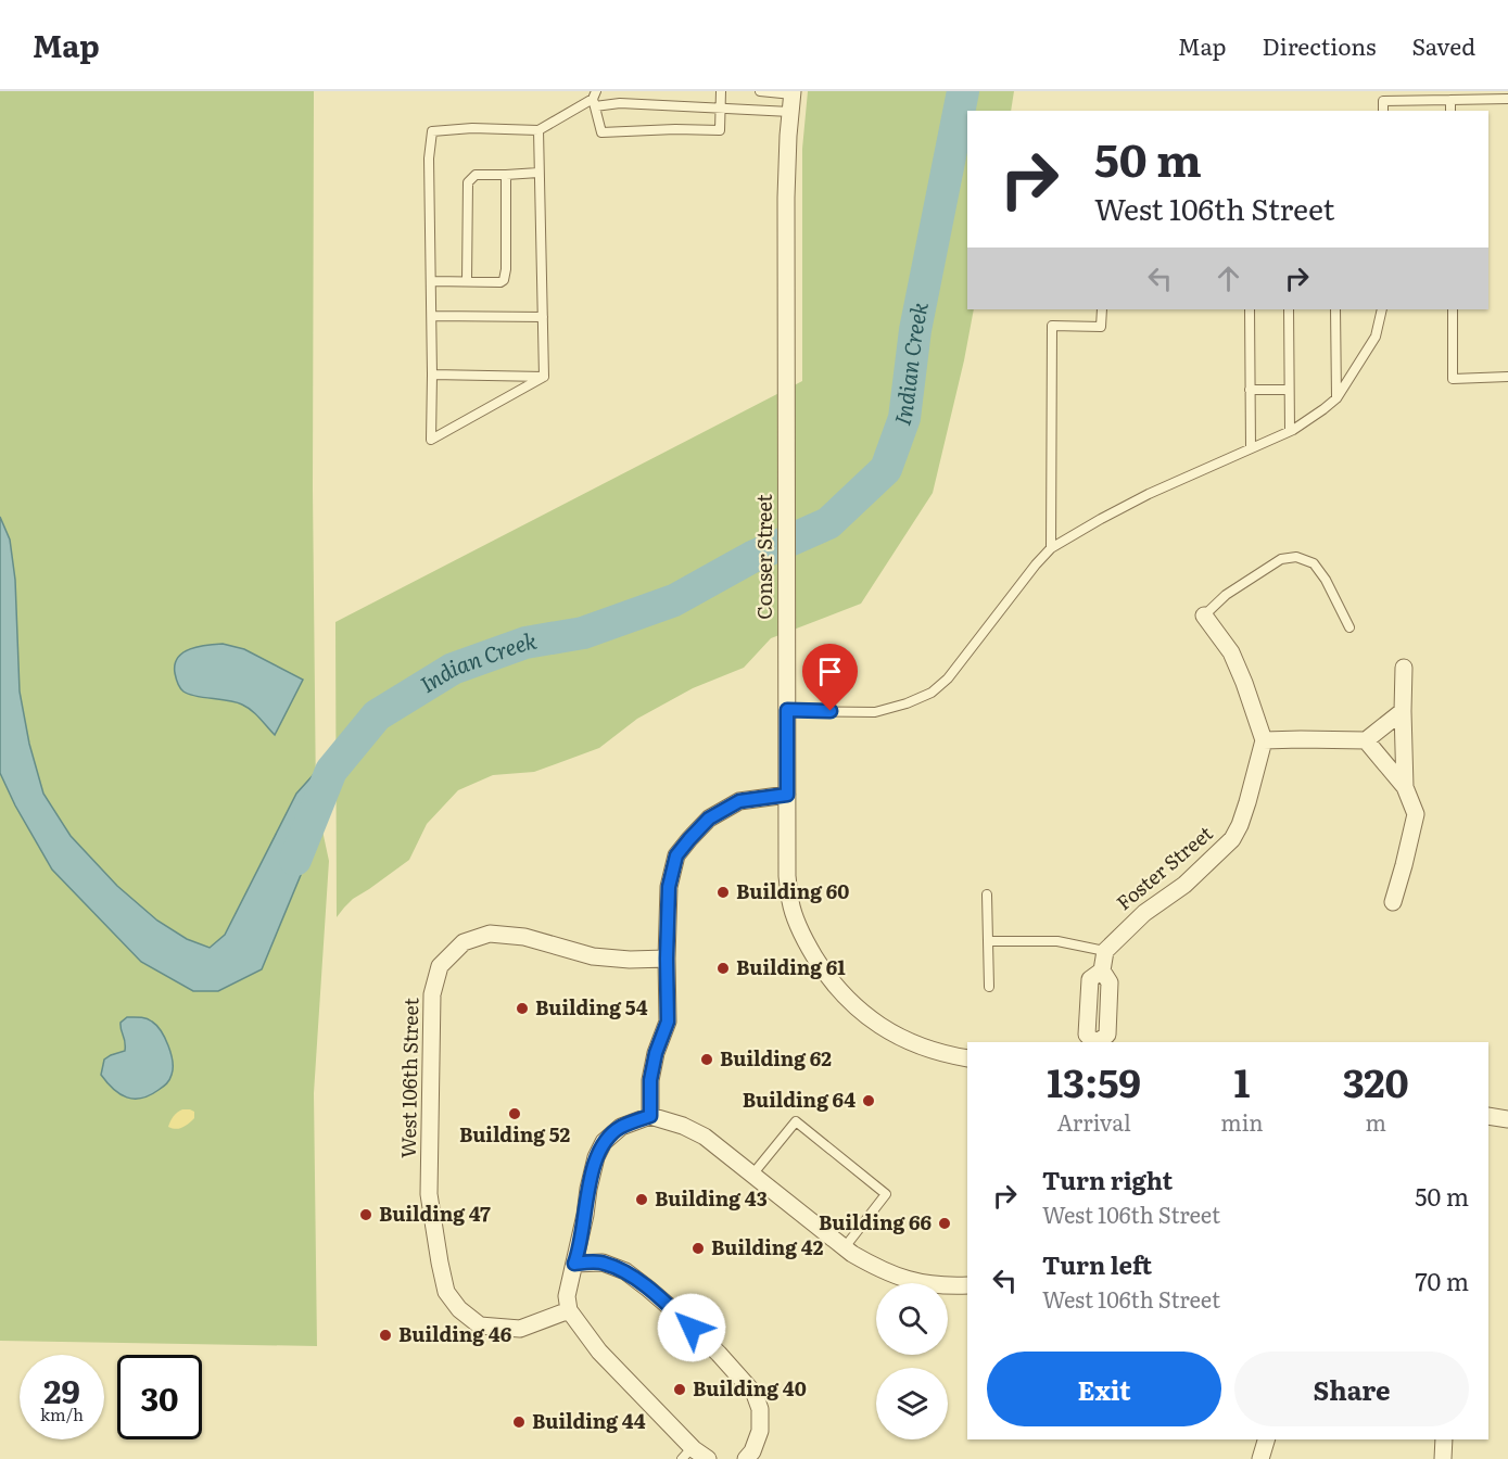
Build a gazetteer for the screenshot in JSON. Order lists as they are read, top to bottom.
{
  "streets": {
    "street": ["Conser Street", "Foster Street", "West 106th Street"]
  },
  "water": ["Indian Creek"],
  "places": [
    "Building 60",
    "Building 61",
    "Building 54",
    "Building 62",
    "Building 64",
    "Building 52",
    "Building 43",
    "Building 47",
    "Building 66",
    "Building 42",
    "Building 46",
    "Building 40",
    "Building 44"
  ],
  "page": {
    "header": "Map",
    "nav": ["Map", "Directions", "Saved"],
    "turn": ["50 m", "West 106th Street"],
    "eta": [
      "13:59",
      "Arrival",
      "1",
      "min",
      "320",
      "m"
    ],
    "list": [
      {
        "name": "Turn right",
        "note": "West 106th Street",
        "value": "50 m"
      },
      {
        "name": "Turn left",
        "note": "West 106th Street",
        "value": "70 m"
      }
    ],
    "buttons": ["Exit", "Share"],
    "speed": "29 km/h",
    "limit": "30"
  }
}
